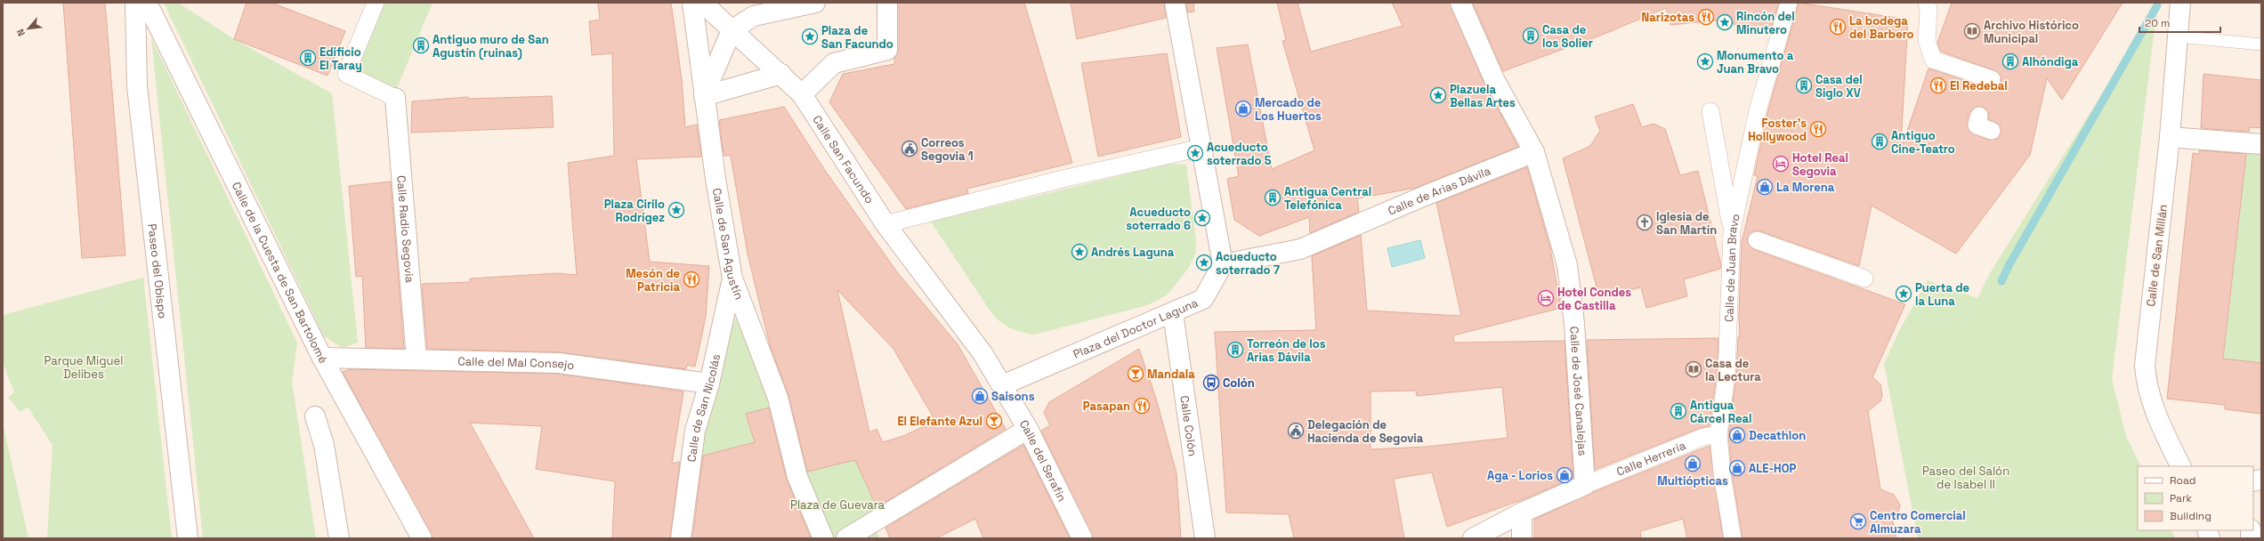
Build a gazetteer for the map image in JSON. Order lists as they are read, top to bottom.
{
  "streets": {
    "street": [
      "Calle San Facundo",
      "Calle de Arias Dávila",
      "Calle Radio Segovia",
      "Calle de San Agustín",
      "Calle de San Millán",
      "Calle de Juan Bravo",
      "Paseo del Obispo",
      "Calle de la Cuesta de San Bartolomé",
      "Plaza del Doctor Laguna",
      "Calle del Mal Consejo",
      "Calle de José Canalejas",
      "Calle de San Nicolás",
      "Calle Colón",
      "Calle Herrería",
      "Calle del Serafín"
    ]
  },
  "crossings": [
    ["Calle de Arias Dávila", "Plaza del Doctor Laguna"],
    ["Calle de Arias Dávila", "Calle de José Canalejas"],
    ["Calle Radio Segovia", "Calle del Mal Consejo"],
    ["Calle de San Agustín", "Calle de San Nicolás"],
    ["Calle de Juan Bravo", "Calle Herrería"],
    ["Calle de la Cuesta de San Bartolomé", "Calle del Mal Consejo"],
    ["Plaza del Doctor Laguna", "Calle Colón"],
    ["Plaza del Doctor Laguna", "Calle del Serafín"],
    ["Calle del Mal Consejo", "Calle de San Nicolás"],
    ["Calle de José Canalejas", "Calle Herrería"]
  ],
  "parks": ["Parque Miguel Delibes", "Paseo del Salón de Isabel II", "Plaza de Guevara"],
  "places": {
    "restaurant": [
      "Narizotas",
      "La bodega del Barbero",
      "El Redebal",
      "Foster's Hollywood",
      "Mesón de Patricia",
      "Pasapan"
    ],
    "place": [
      "Rincón del Minutero",
      "Plaza de San Facundo",
      "Monumento a Juan Bravo",
      "Plazuela Bellas Artes",
      "Acueducto soterrado 5",
      "Plaza Cirilo Rodrígez",
      "Acueducto soterrado 6",
      "Andrés Laguna",
      "Acueducto soterrado 7",
      "Puerta de la Luna"
    ],
    "library": ["Archivo Histórico Municipal", "Casa de la Lectura"],
    "building": [
      "Casa de los Solier",
      "Antiguo muro de San Agustín (ruinas)",
      "Edificio El Taray",
      "Alhóndiga",
      "Casa del Siglo XV",
      "Antiguo Cine-Teatro",
      "Antigua Central Telefónica",
      "Torreón de los Arias Dávila",
      "Antigua Cárcel Real"
    ],
    "shop": [
      "Mercado de Los Huertos",
      "La Morena",
      "Saisons",
      "Decathlon",
      "Multiópticas",
      "ALE-HOP",
      "Aga - Lorios"
    ],
    "public building": ["Correos Segovia 1", "Delegación de Hacienda de Segovia"],
    "hotel": ["Hotel Real Segovia", "Hotel Condes de Castilla"],
    "church": ["Iglesia de San Martín"],
    "bar": ["Mandala", "El Elefante Azul"],
    "bus stop": ["Colón"],
    "supermarket": ["Centro Comercial Almuzara"]
  },
  "legend": ["Road", "Park", "Building"],
  "scale_bar": "20 m",
  "north": "bottom left"
}
